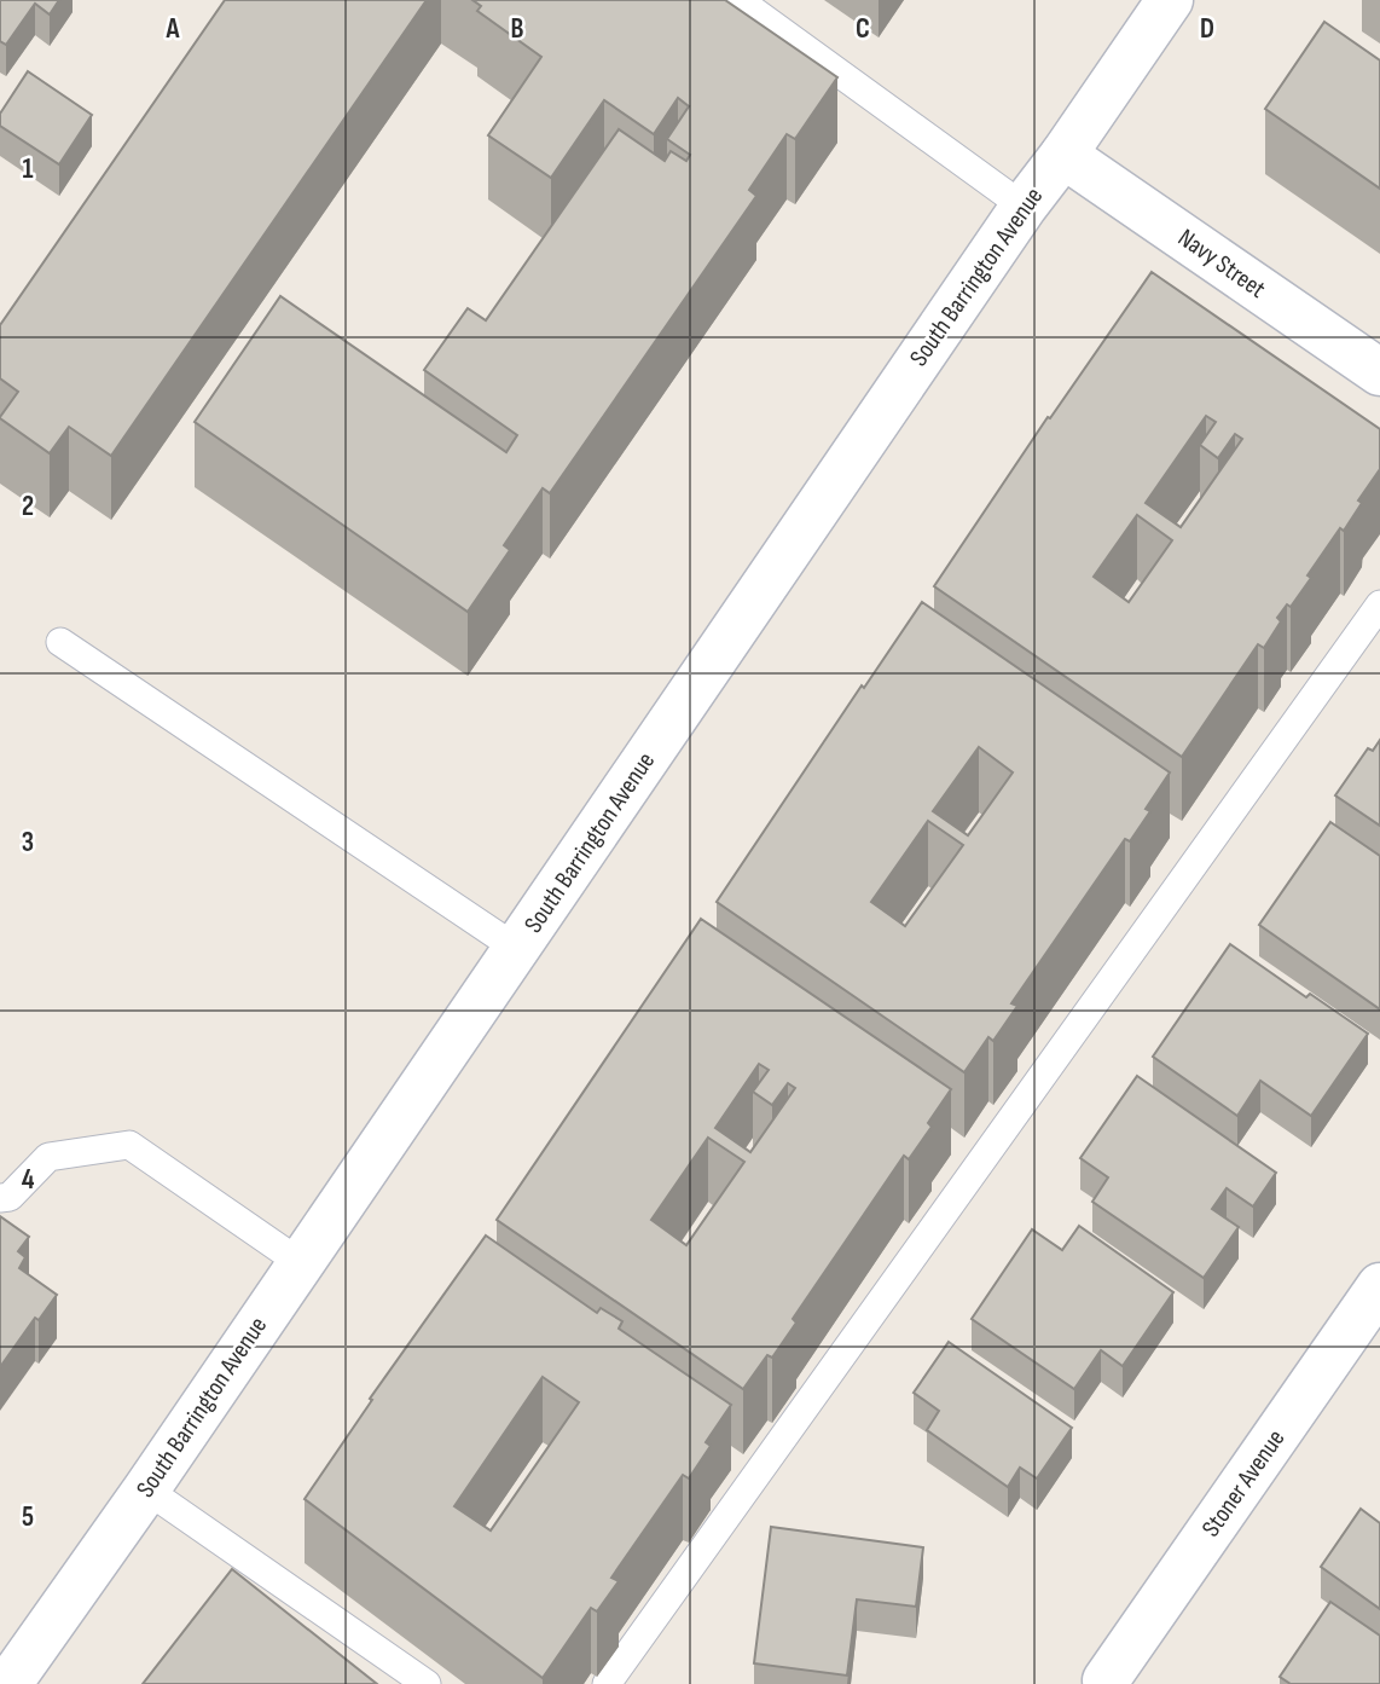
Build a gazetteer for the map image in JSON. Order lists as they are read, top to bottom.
{
  "streets": {
    "street": ["Navy Street", "South Barrington Avenue", "Stoner Avenue"]
  },
  "crossings": [
    ["Navy Street", "South Barrington Avenue"]
  ],
  "grid": {
    "columns": [
      "A",
      "B",
      "C",
      "D"
    ],
    "rows": [
      "1",
      "2",
      "3",
      "4",
      "5"
    ]
  }
}
